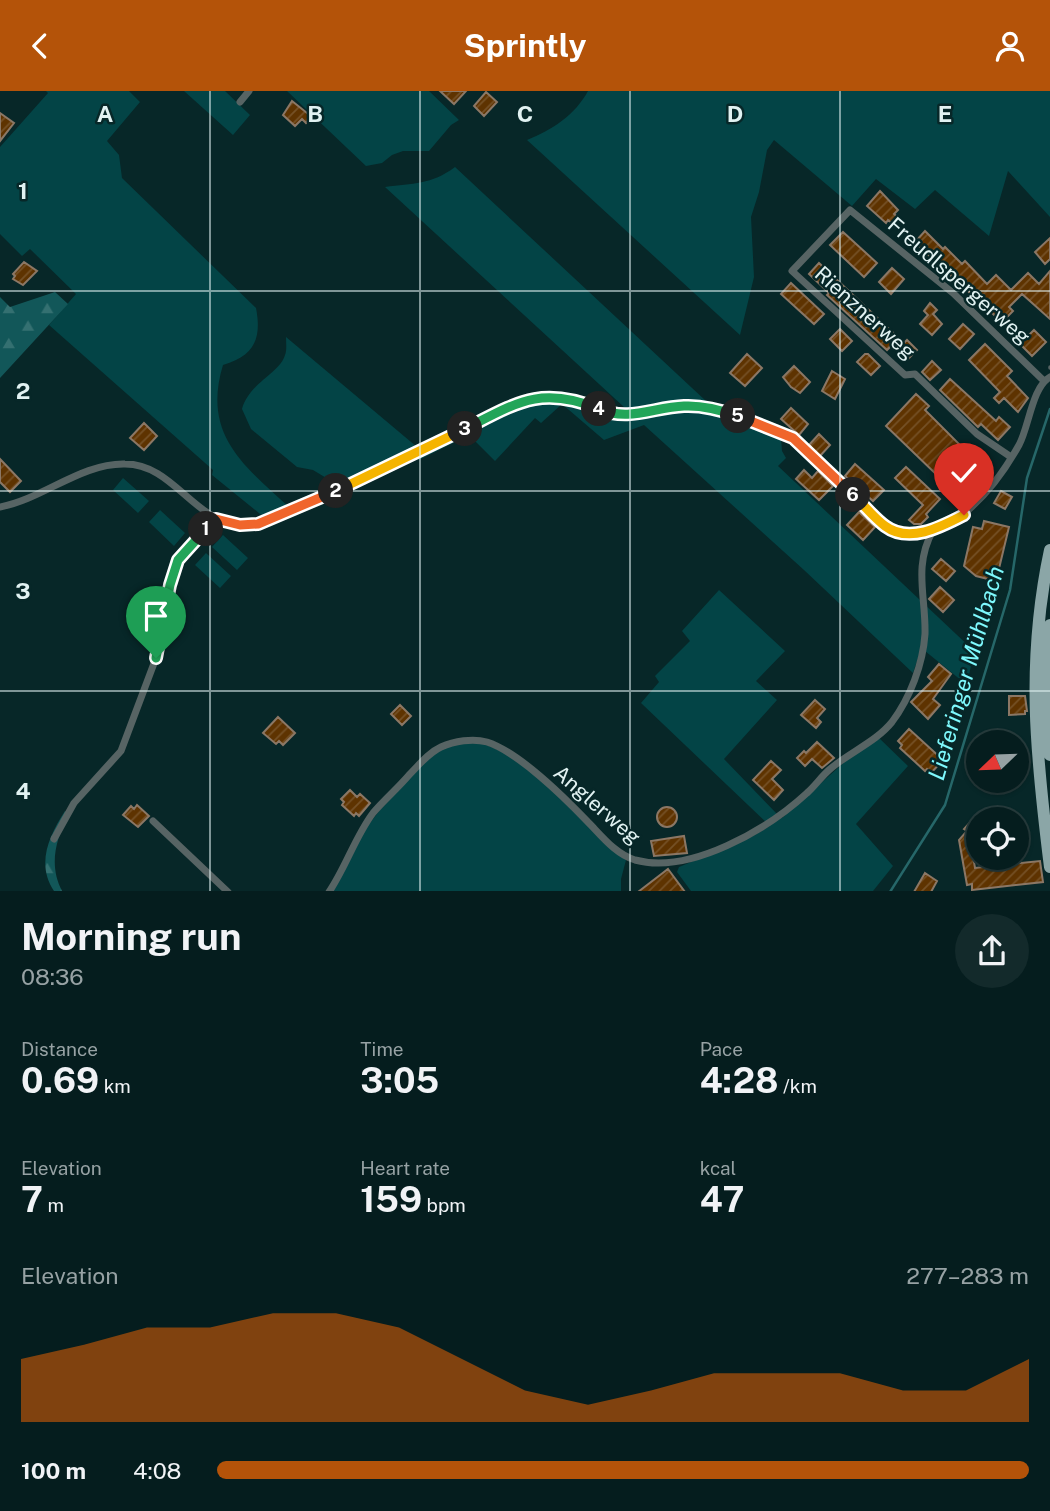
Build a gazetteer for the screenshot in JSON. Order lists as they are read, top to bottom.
{
  "streets": {
    "street": ["Freudlspergerweg", "Rienznerweg", "Anglerweg"]
  },
  "crossings": [
    ["Freudlspergerweg", "Rienznerweg"]
  ],
  "water": ["Lieferinger Mühlbach"],
  "north": "bottom left",
  "page": {
    "header": "Sprintly",
    "pins": [
      "4",
      "5",
      "3",
      "2",
      "6",
      "1"
    ],
    "heading": ["Morning run", "08:36"],
    "stats": [
      ["Distance", "0.69 km"],
      ["Time", "3:05"],
      ["Pace", "4:28 /km"],
      ["Elevation", "7 m"],
      ["Heart rate", "159 bpm"],
      ["kcal", "47"]
    ],
    "chart": ["Elevation", "277–283 m"],
    "list": [
      {
        "name": "100 m",
        "note": "4:08"
      }
    ]
  },
  "grid": {
    "columns": [
      "A",
      "B",
      "C",
      "D",
      "E"
    ],
    "rows": [
      "1",
      "2",
      "3",
      "4"
    ]
  }
}
